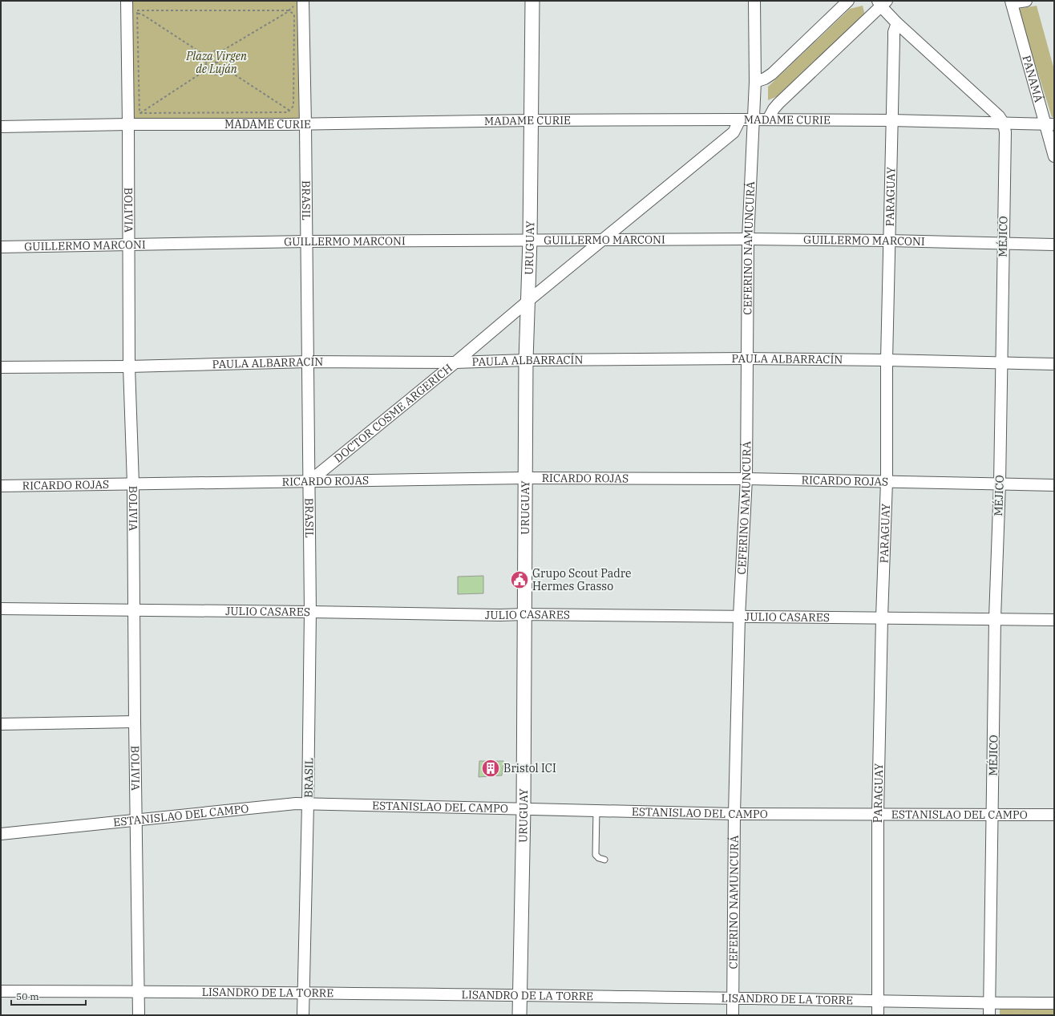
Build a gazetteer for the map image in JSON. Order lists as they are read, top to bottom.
{
  "streets": {
    "street": [
      "PANAMÁ",
      "MADAME CURIE",
      "PARAGUAY",
      "BRASIL",
      "BOLIVIA",
      "MÉJICO",
      "GUILLERMO MARCONI",
      "URUGUAY",
      "CEFERINO NAMUNCURÁ",
      "PAULA ALBARRACÍN",
      "DOCTOR COSME ARGERICH",
      "RICARDO ROJAS",
      "JULIO CASARES",
      "ESTANISLAO DEL CAMPO",
      "LISANDRO DE LA TORRE"
    ]
  },
  "crossings": [
    ["PANAMÁ", "MADAME CURIE"],
    ["MADAME CURIE", "PARAGUAY"],
    ["MADAME CURIE", "BRASIL"],
    ["MADAME CURIE", "BOLIVIA"],
    ["MADAME CURIE", "MÉJICO"],
    ["MADAME CURIE", "URUGUAY"],
    ["MADAME CURIE", "CEFERINO NAMUNCURÁ"],
    ["MADAME CURIE", "DOCTOR COSME ARGERICH"],
    ["PARAGUAY", "GUILLERMO MARCONI"],
    ["PARAGUAY", "PAULA ALBARRACÍN"],
    ["PARAGUAY", "RICARDO ROJAS"],
    ["PARAGUAY", "JULIO CASARES"],
    ["PARAGUAY", "ESTANISLAO DEL CAMPO"],
    ["PARAGUAY", "LISANDRO DE LA TORRE"],
    ["BRASIL", "GUILLERMO MARCONI"],
    ["BRASIL", "PAULA ALBARRACÍN"],
    ["BRASIL", "DOCTOR COSME ARGERICH"],
    ["BRASIL", "RICARDO ROJAS"],
    ["BRASIL", "JULIO CASARES"],
    ["BRASIL", "ESTANISLAO DEL CAMPO"],
    ["BRASIL", "LISANDRO DE LA TORRE"],
    ["BOLIVIA", "GUILLERMO MARCONI"],
    ["BOLIVIA", "PAULA ALBARRACÍN"],
    ["BOLIVIA", "RICARDO ROJAS"],
    ["BOLIVIA", "JULIO CASARES"],
    ["BOLIVIA", "ESTANISLAO DEL CAMPO"],
    ["BOLIVIA", "LISANDRO DE LA TORRE"],
    ["MÉJICO", "GUILLERMO MARCONI"],
    ["MÉJICO", "PAULA ALBARRACÍN"],
    ["MÉJICO", "RICARDO ROJAS"],
    ["MÉJICO", "JULIO CASARES"],
    ["MÉJICO", "ESTANISLAO DEL CAMPO"],
    ["MÉJICO", "LISANDRO DE LA TORRE"],
    ["GUILLERMO MARCONI", "URUGUAY"],
    ["GUILLERMO MARCONI", "CEFERINO NAMUNCURÁ"],
    ["GUILLERMO MARCONI", "DOCTOR COSME ARGERICH"],
    ["URUGUAY", "PAULA ALBARRACÍN"],
    ["URUGUAY", "DOCTOR COSME ARGERICH"],
    ["URUGUAY", "RICARDO ROJAS"],
    ["URUGUAY", "JULIO CASARES"],
    ["URUGUAY", "ESTANISLAO DEL CAMPO"],
    ["URUGUAY", "LISANDRO DE LA TORRE"],
    ["CEFERINO NAMUNCURÁ", "PAULA ALBARRACÍN"],
    ["CEFERINO NAMUNCURÁ", "RICARDO ROJAS"],
    ["CEFERINO NAMUNCURÁ", "JULIO CASARES"],
    ["CEFERINO NAMUNCURÁ", "ESTANISLAO DEL CAMPO"],
    ["CEFERINO NAMUNCURÁ", "LISANDRO DE LA TORRE"],
    ["PAULA ALBARRACÍN", "DOCTOR COSME ARGERICH"],
    ["DOCTOR COSME ARGERICH", "RICARDO ROJAS"]
  ],
  "parks": ["Plaza Virgen de Luján"],
  "places": {
    "public building": ["Grupo Scout Padre Hermes Grasso"],
    "building": ["Bristol ICI"]
  },
  "scale_bar": "50 m"
}
